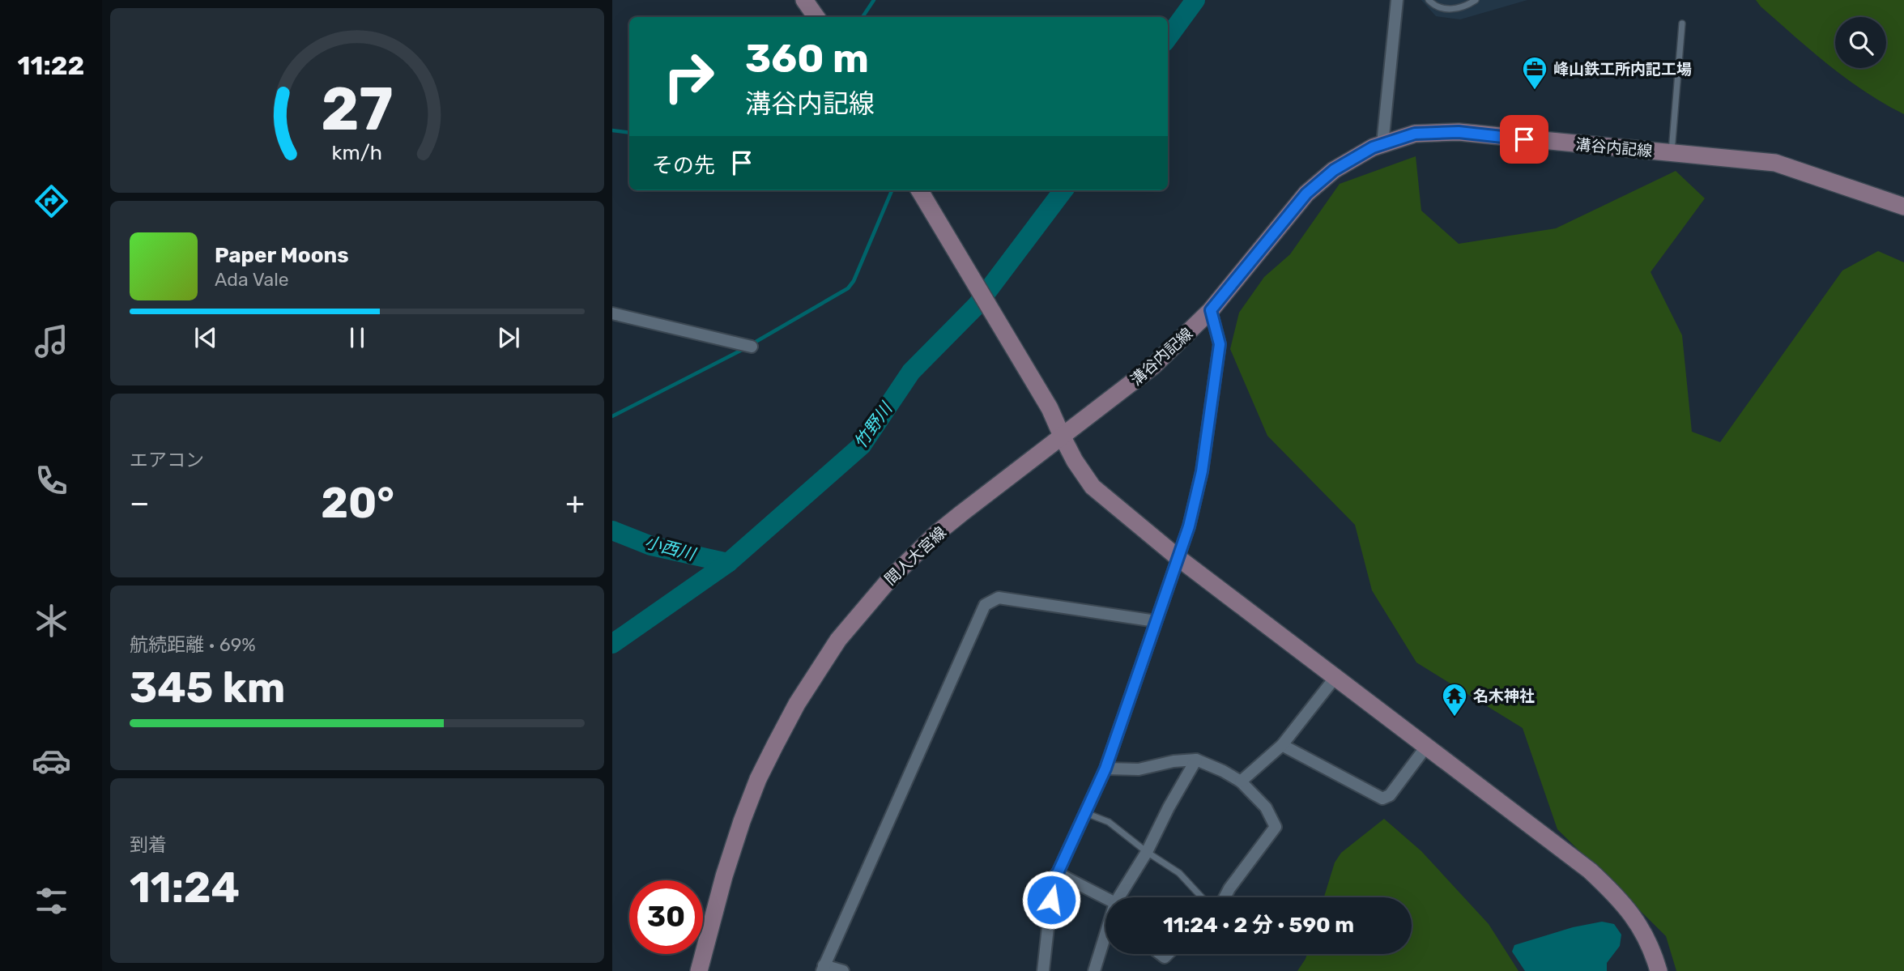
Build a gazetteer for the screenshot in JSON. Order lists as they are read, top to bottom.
{
  "streets": {
    "main road": ["溝谷内記線", "間人大宮線"]
  },
  "crossings": [
    ["溝谷内記線", "間人大宮線"]
  ],
  "water": ["竹野川", "小西川"],
  "places": {
    "office": ["峰山鉄工所内記工場"],
    "temple": ["名木神社"]
  },
  "page": {
    "tabs": "11:22",
    "turn": ["360 m", "溝谷内記線"],
    "then": "その先",
    "song": ["Paper Moons", "Ada Vale"],
    "tile": [
      "エアコン",
      ["航続距離 · 69%", "345 km"],
      ["到着", "11:24"]
    ],
    "heat": ["−", "20°", "+"],
    "limit": "30",
    "trip": "11:24 · 2 分 · 590 m",
    "gauge": ["27", "km/h"]
  }
}
